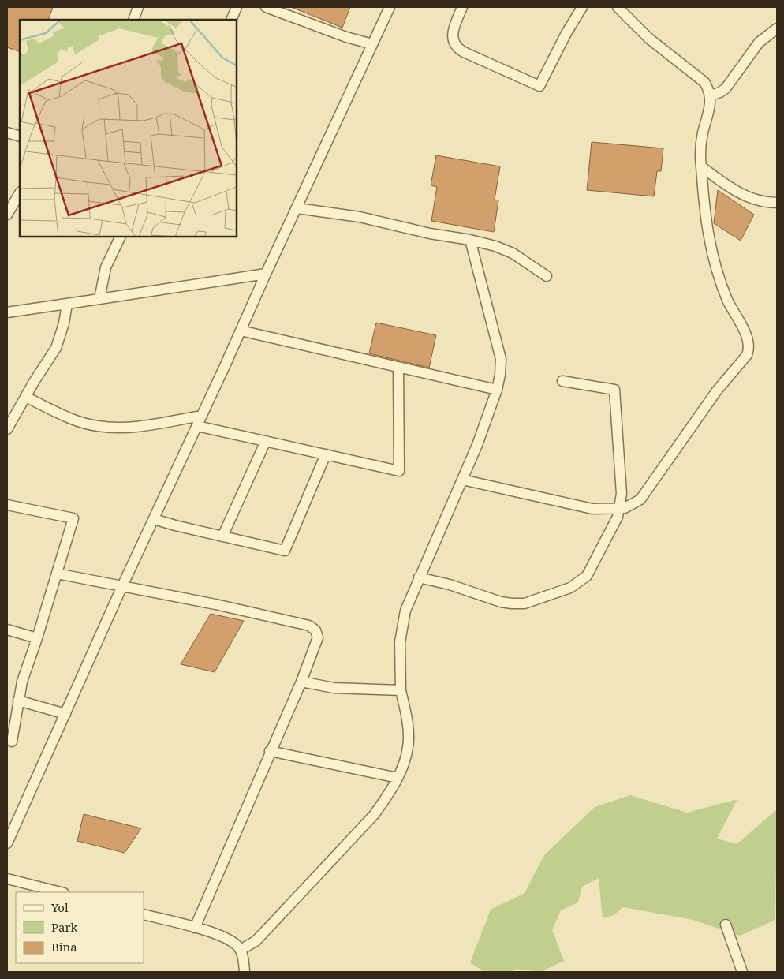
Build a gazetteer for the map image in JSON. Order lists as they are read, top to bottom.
{
  "legend": ["Yol", "Park", "Bina"]
}
